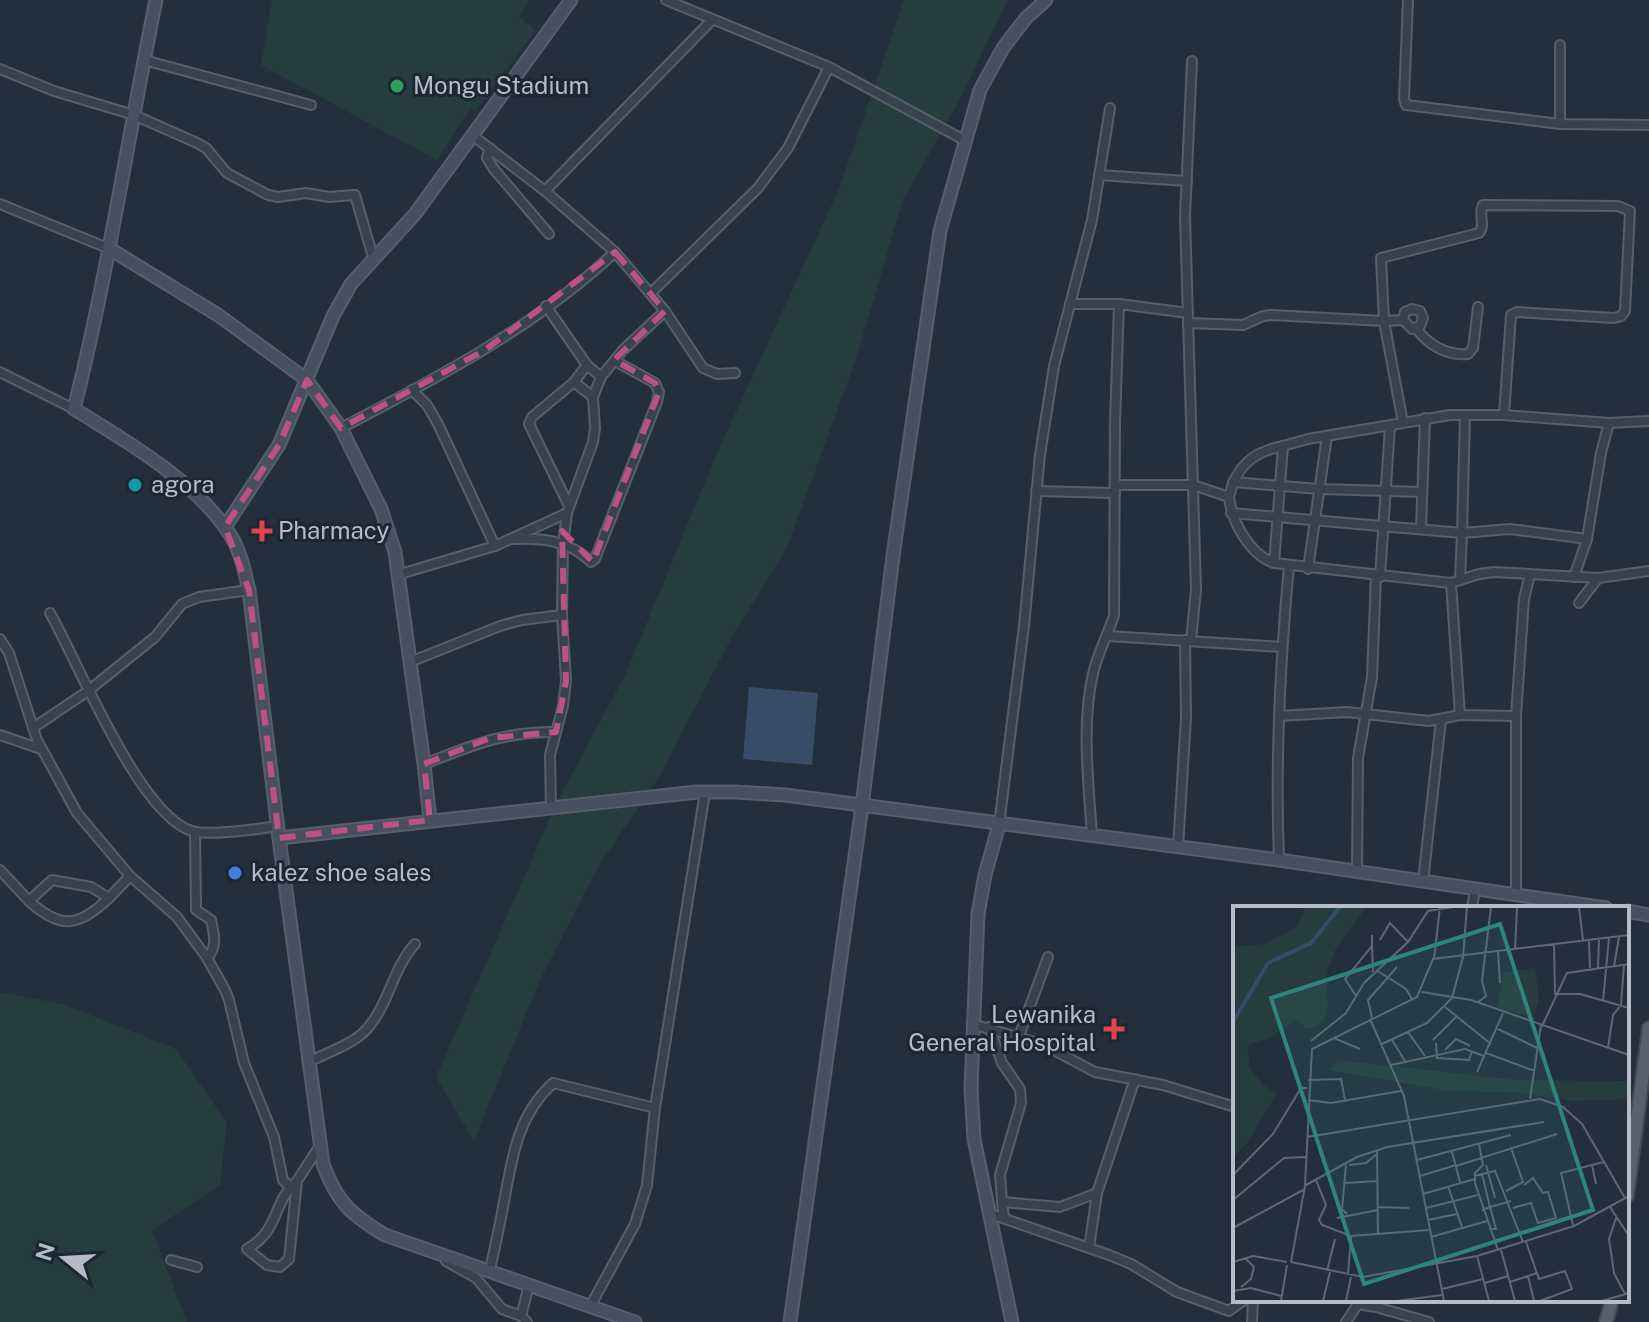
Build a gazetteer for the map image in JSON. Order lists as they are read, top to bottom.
{
  "places": {
    "other": ["Mongu Stadium", "agora", "kalez shoe sales"],
    "health": ["Pharmacy", "Lewanika General Hospital"]
  },
  "north": "left"
}
